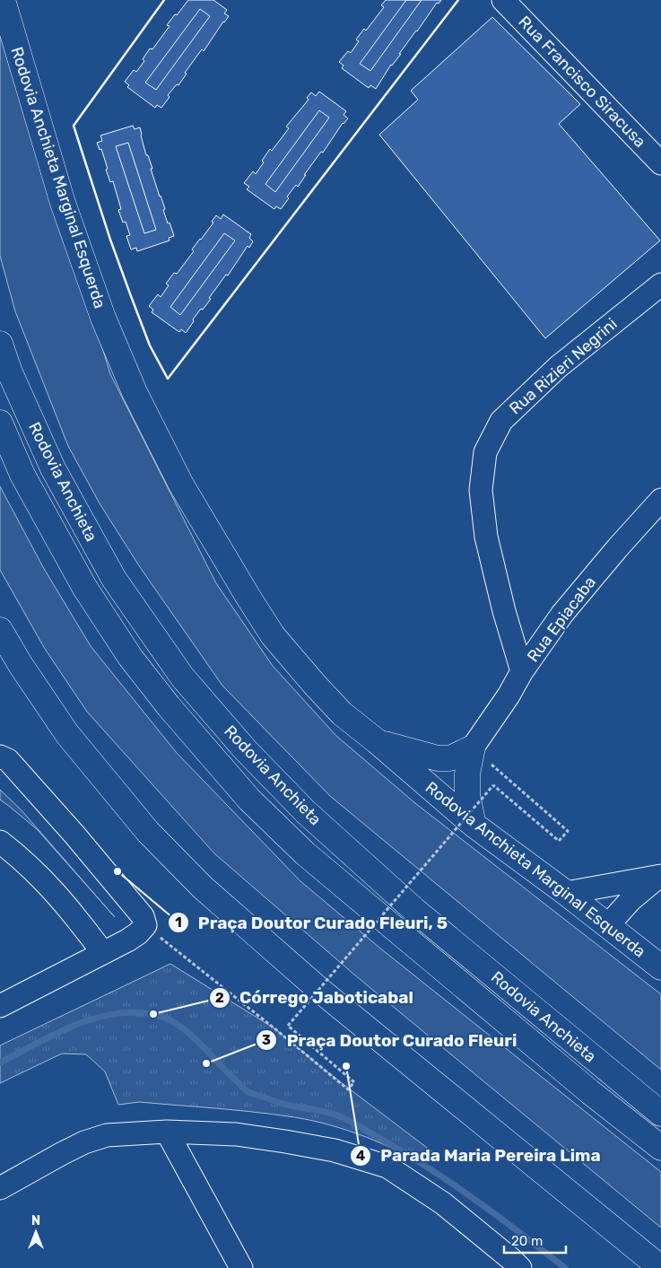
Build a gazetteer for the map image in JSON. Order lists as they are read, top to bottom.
{
  "streets": {
    "highway": ["Rodovia Anchieta Marginal Esquerda", "Rodovia Anchieta"],
    "street": ["Rua Francisco Siracusa", "Rua Rizieri Negrini", "Rua Epiacaba"]
  },
  "crossings": [
    ["Rua Rizieri Negrini", "Rua Epiacaba"]
  ],
  "places": [
    "Praça Doutor Curado Fleuri, 5",
    "Córrego Jaboticabal",
    "Praça Doutor Curado Fleuri",
    "Parada Maria Pereira Lima"
  ],
  "scale_bar": "20 m",
  "north": "top"
}
